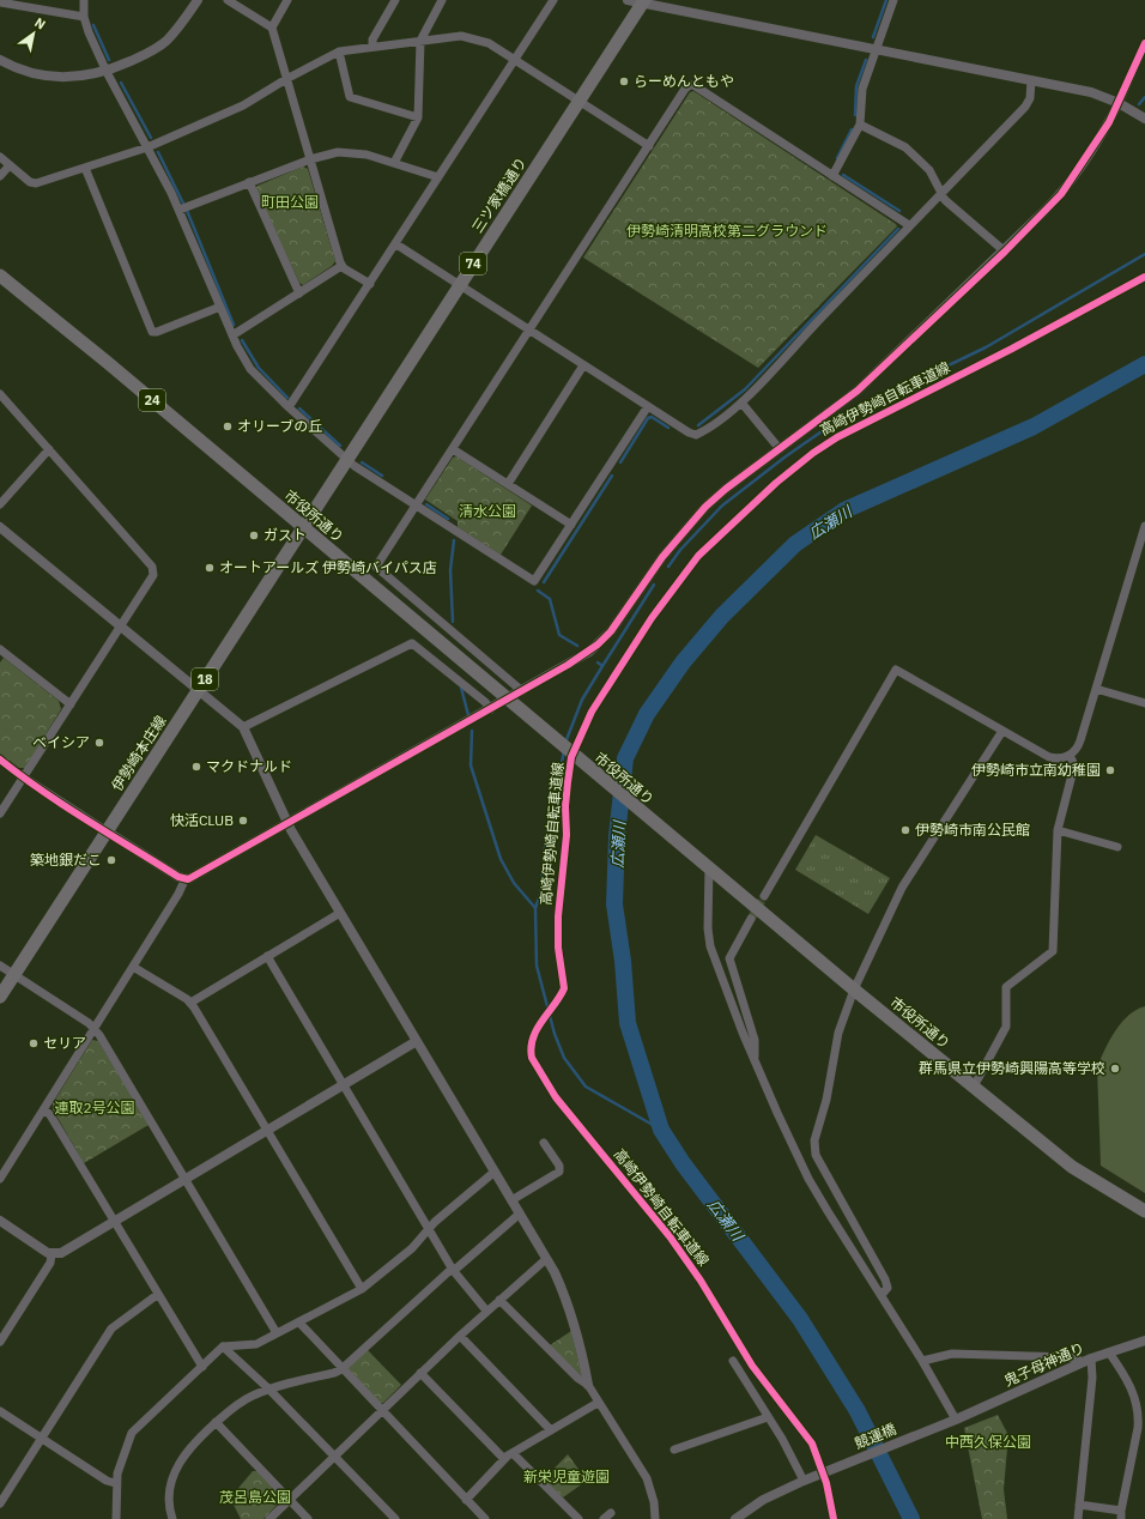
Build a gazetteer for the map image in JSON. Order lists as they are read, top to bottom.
{
  "streets": {
    "main road": [
      "三ツ家橋通り",
      "74",
      "24",
      "市役所通り",
      "18",
      "伊勢崎本庄線"
    ],
    "street": ["鬼子母神通り", "競運橋"],
    "cycle path": ["高崎伊勢崎自転車道線"]
  },
  "crossings": [
    ["三ツ家橋通り", "市役所通り"],
    ["三ツ家橋通り", "伊勢崎本庄線"],
    ["市役所通り", "伊勢崎本庄線"],
    ["鬼子母神通り", "競運橋"]
  ],
  "water": ["広瀬川"],
  "parks": [
    "町田公園",
    "伊勢崎清明高校第二グラウンド",
    "清水公園",
    "連取2号公園",
    "中西久保公園",
    "新栄児童遊園",
    "茂呂島公園"
  ],
  "places": [
    "らーめんともや",
    "オリーブの丘",
    "ガスト",
    "オートアールズ 伊勢崎バイパス店",
    "ベイシア",
    "マクドナルド",
    "伊勢崎市立南幼稚園",
    "快活CLUB",
    "伊勢崎市南公民館",
    "築地銀だこ",
    "セリア",
    "群馬県立伊勢崎興陽高等学校"
  ],
  "north": "top right"
}
